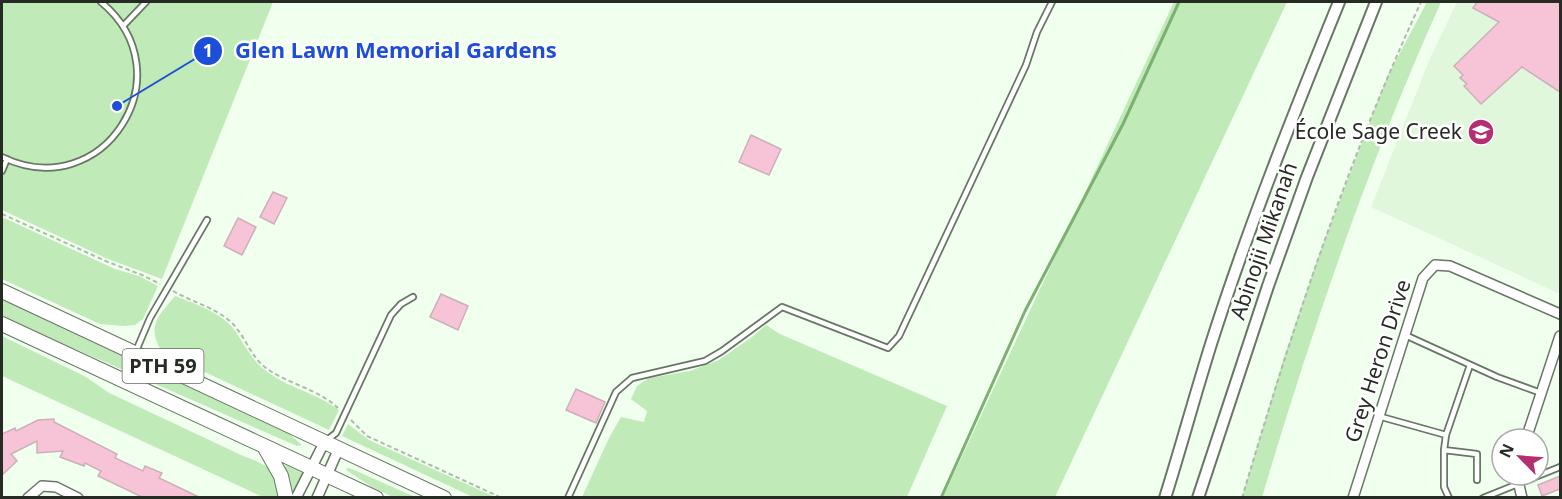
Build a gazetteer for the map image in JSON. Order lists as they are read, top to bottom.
{
  "streets": {
    "main road": ["PTH 59"],
    "street": ["Abinojii Mikanah", "Grey Heron Drive"]
  },
  "places": {
    "other": ["Glen Lawn Memorial Gardens"],
    "school or university": ["École Sage Creek"]
  },
  "north": "top left"
}
